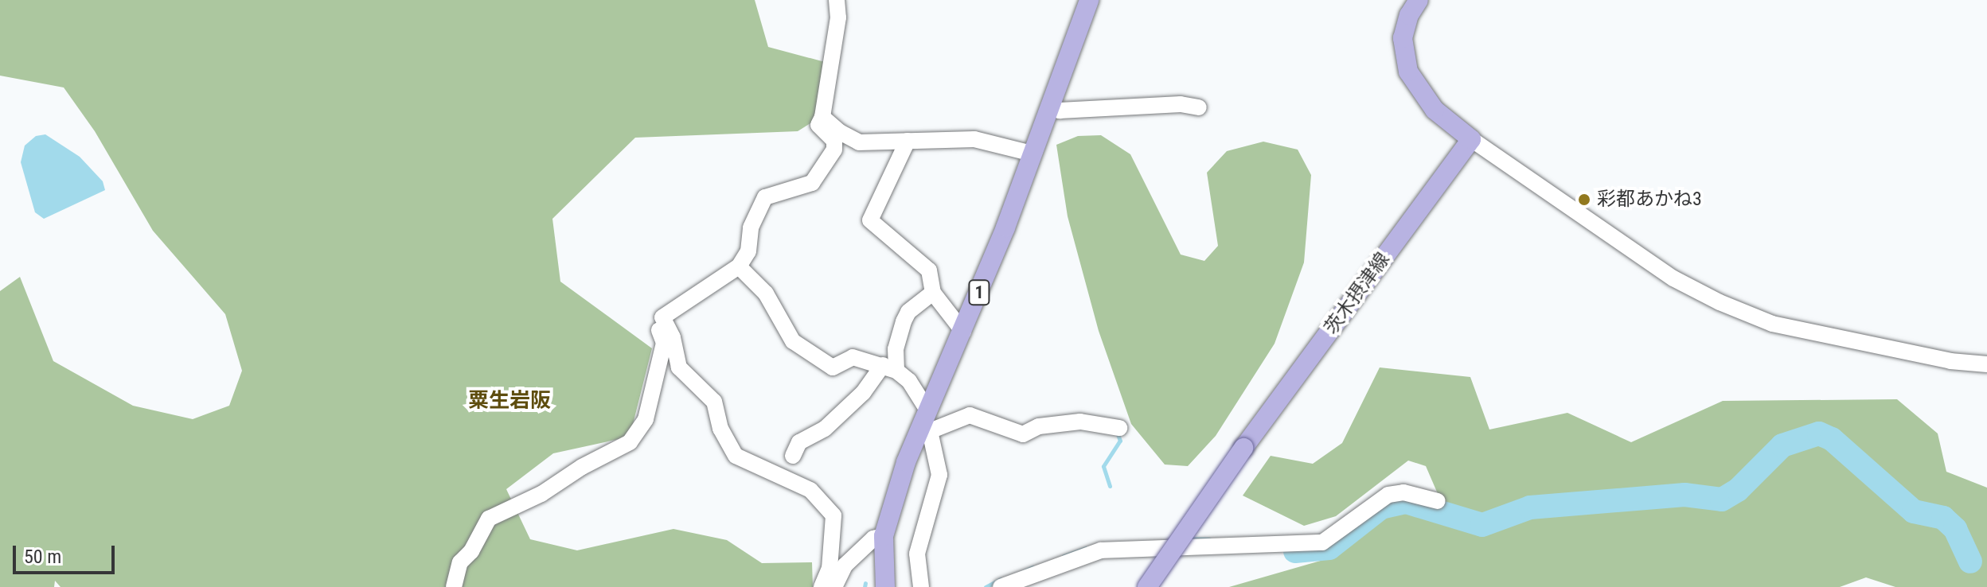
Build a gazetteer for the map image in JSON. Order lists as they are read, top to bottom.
{
  "streets": {
    "main road": ["1", "茨木摂津線"]
  },
  "districts": ["粟生岩阪"],
  "places": ["彩都あかね3"],
  "scale_bar": "50 m"
}
